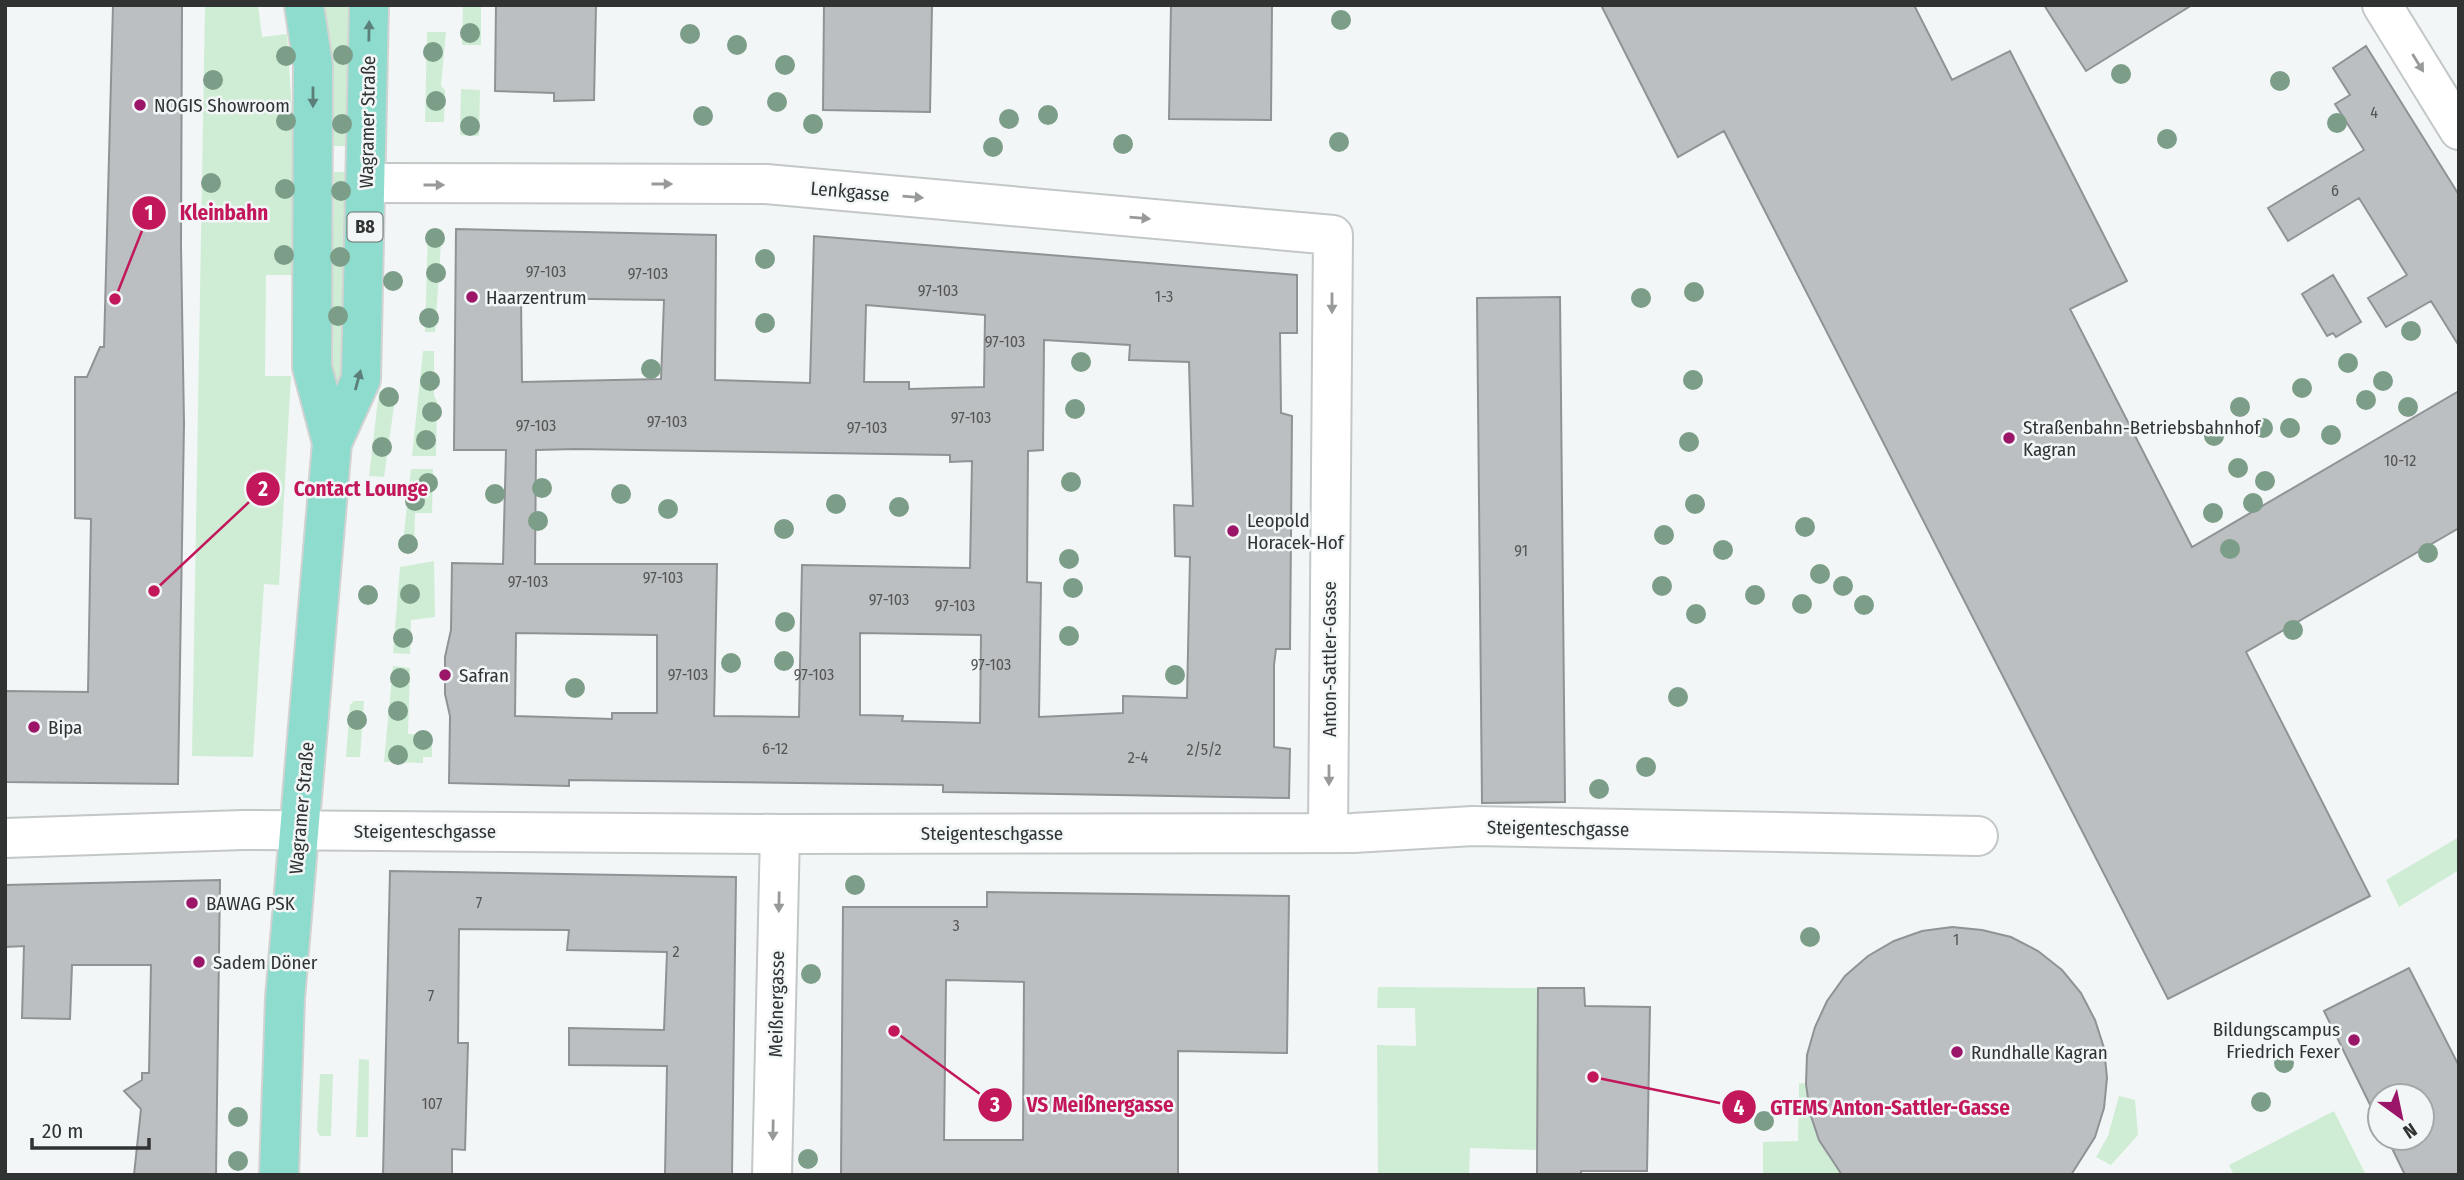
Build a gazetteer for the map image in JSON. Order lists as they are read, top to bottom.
{
  "streets": {
    "main road": ["Wagramer Straße", "B8"],
    "street": [
      "Lenkgasse",
      "Anton-Sattler-Gasse",
      "Steigenteschgasse",
      "Meißnergasse"
    ]
  },
  "crossings": [
    ["Wagramer Straße", "Lenkgasse"],
    ["Wagramer Straße", "Steigenteschgasse"],
    ["Lenkgasse", "Anton-Sattler-Gasse"],
    ["Anton-Sattler-Gasse", "Steigenteschgasse"],
    ["Steigenteschgasse", "Meißnergasse"]
  ],
  "one_way": ["Lenkgasse", "Anton-Sattler-Gasse", "Meißnergasse"],
  "places": [
    "NOGIS Showroom",
    "Haarzentrum",
    "Kleinbahn",
    "Straßenbahn-Betriebsbahnhof Kagran",
    "Leopold Horacek-Hof",
    "Contact Lounge",
    "Safran",
    "Bipa",
    "BAWAG PSK",
    "Sadem Döner",
    "VS Meißnergasse",
    "Bildungscampus Friedrich Fexer",
    "Rundhalle Kagran",
    "GTEMS Anton-Sattler-Gasse"
  ],
  "house_numbers": [
    "4",
    "6",
    "97-103",
    "97-103",
    "97-103",
    "1-3",
    "97-103",
    "97-103",
    "97-103",
    "97-103",
    "97-103",
    "10-12",
    "91",
    "97-103",
    "97-103",
    "97-103",
    "97-103",
    "97-103",
    "97-103",
    "97-103",
    "6-12",
    "2/5/2",
    "2-4",
    "7",
    "3",
    "1",
    "2",
    "7",
    "107"
  ],
  "scale_bar": "20 m",
  "north": "bottom right"
}
